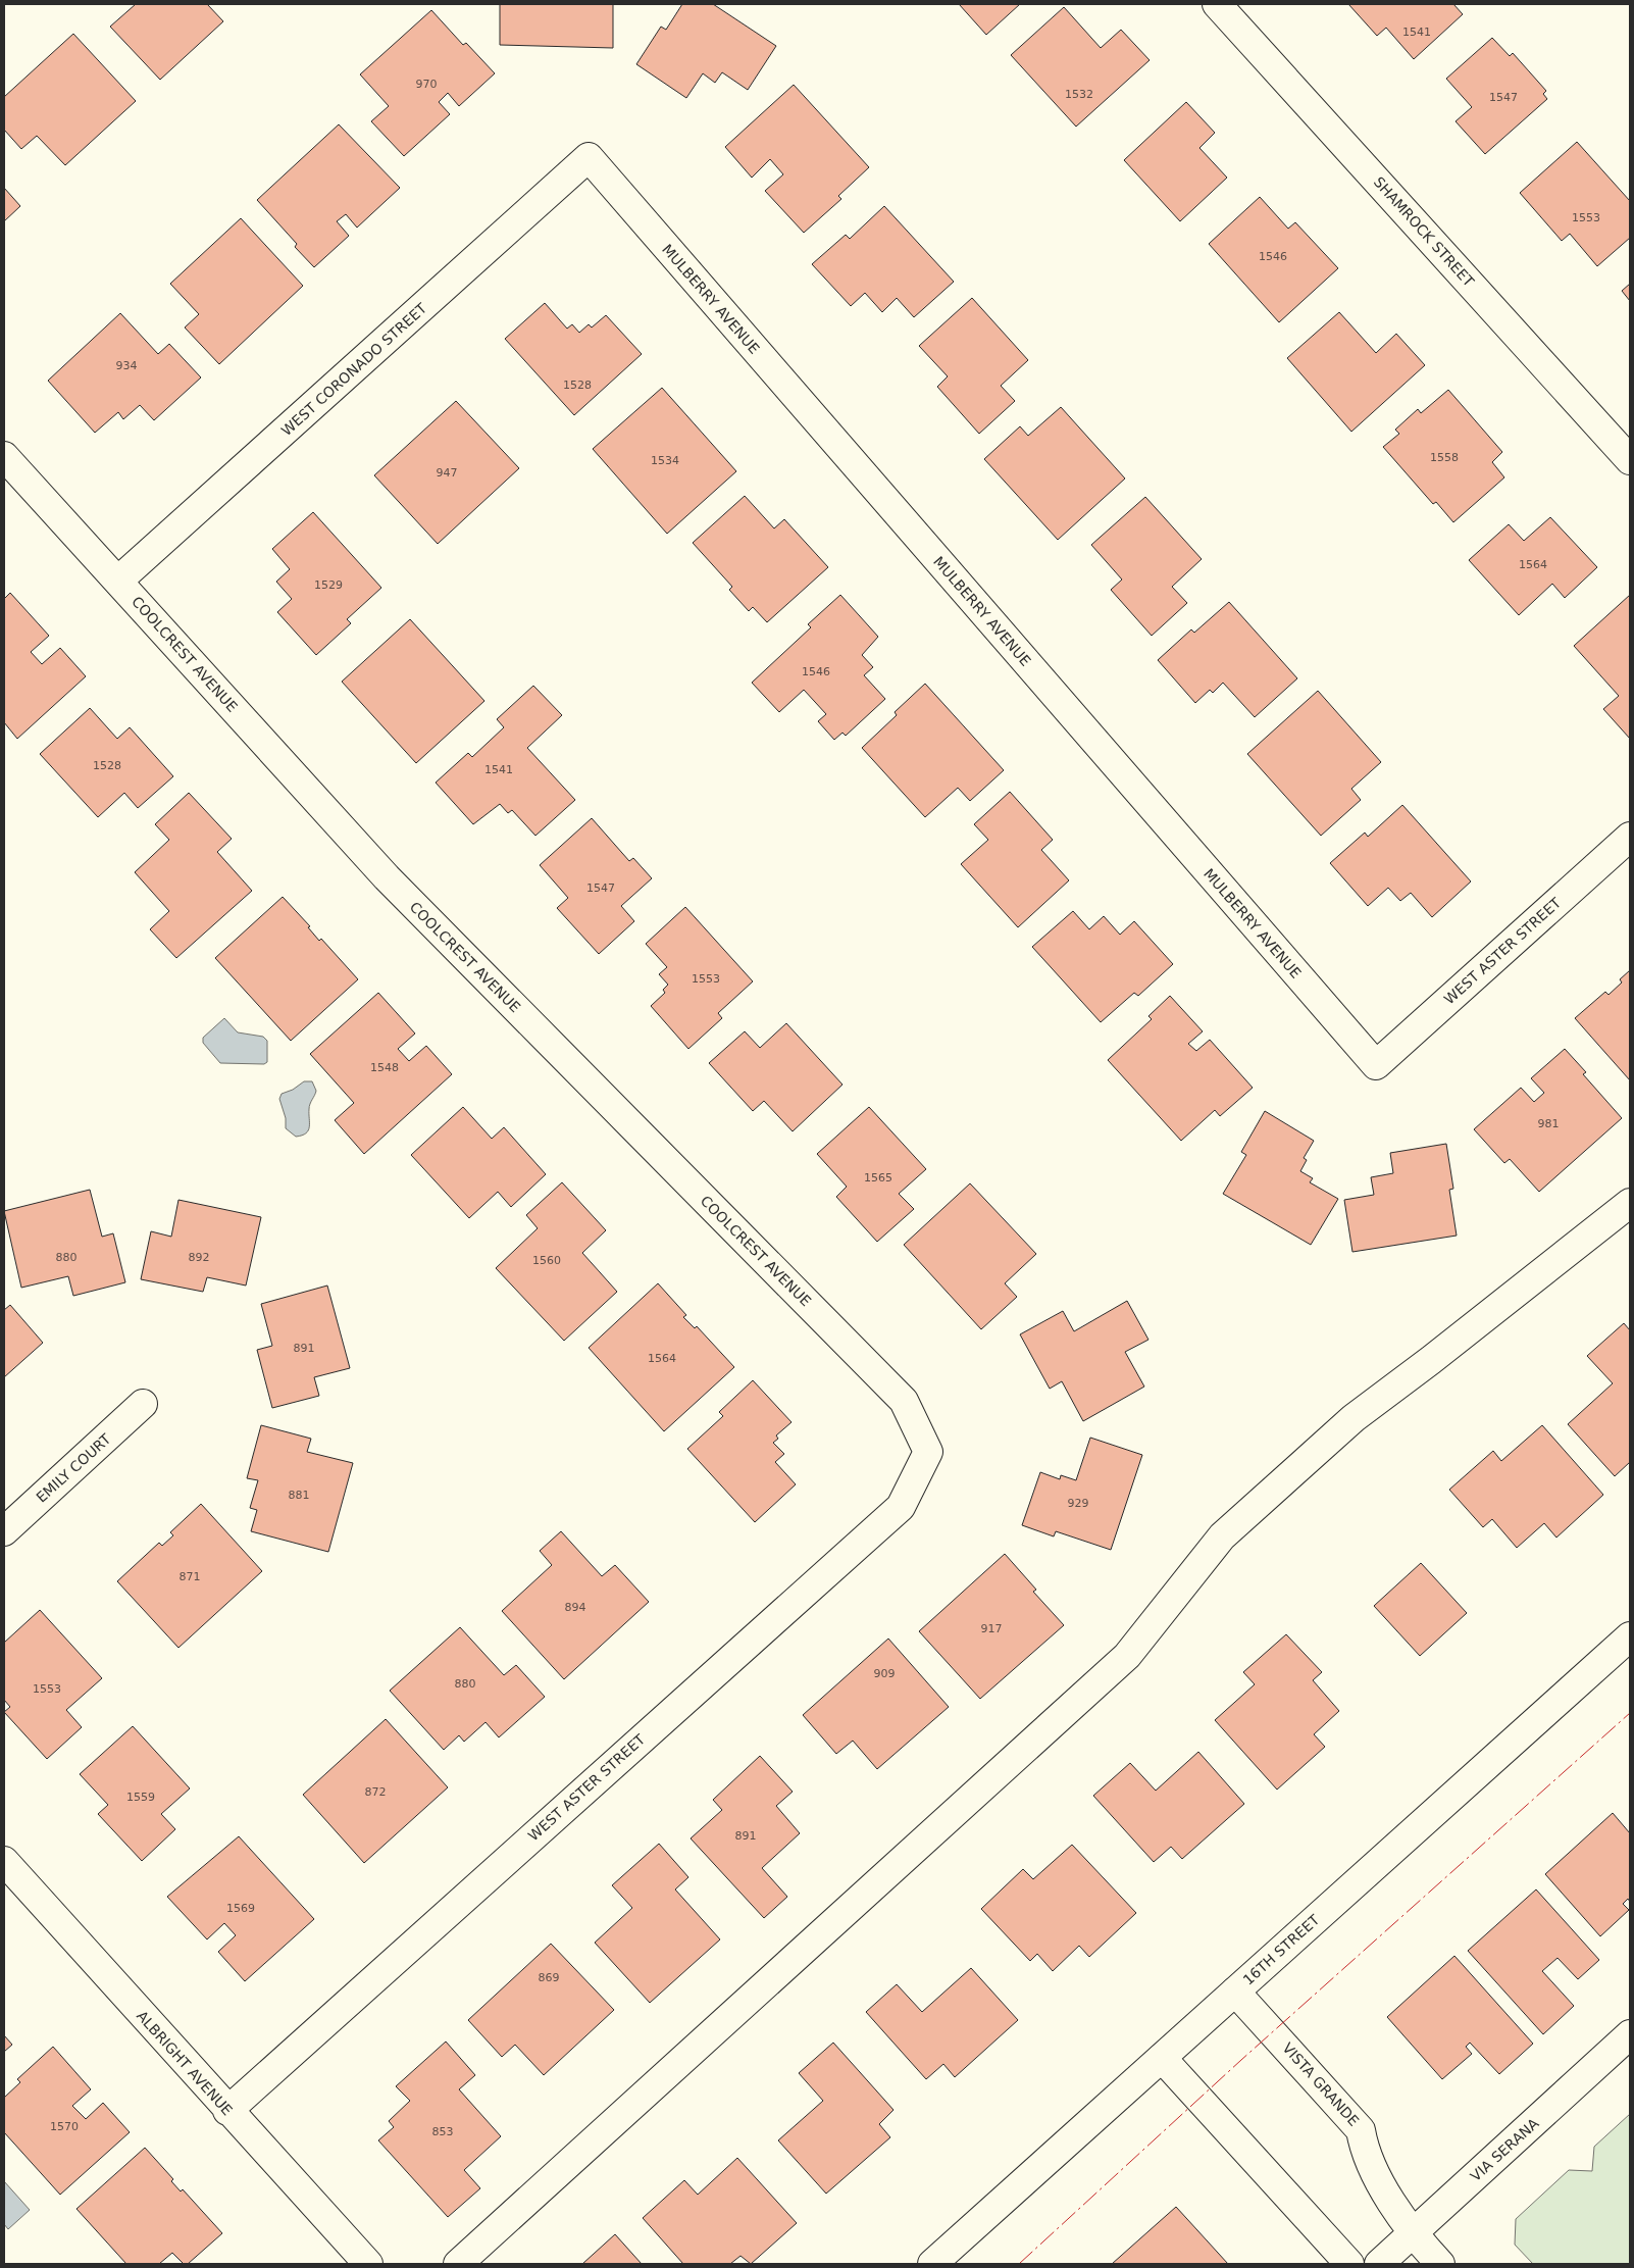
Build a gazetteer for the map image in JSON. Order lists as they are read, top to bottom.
{
  "streets": {
    "street": [
      "SHAMROCK STREET",
      "MULBERRY AVENUE",
      "WEST CORONADO STREET",
      "COOLCREST AVENUE",
      "WEST ASTER STREET",
      "EMILY COURT",
      "16TH STREET",
      "ALBRIGHT AVENUE",
      "VISTA GRANDE",
      "VIA SERANA"
    ]
  },
  "crossings": [
    ["MULBERRY AVENUE", "WEST CORONADO STREET"],
    ["MULBERRY AVENUE", "WEST ASTER STREET"],
    ["WEST CORONADO STREET", "COOLCREST AVENUE"],
    ["COOLCREST AVENUE", "WEST ASTER STREET"],
    ["WEST ASTER STREET", "ALBRIGHT AVENUE"],
    ["16TH STREET", "VISTA GRANDE"],
    ["VISTA GRANDE", "VIA SERANA"]
  ],
  "house_numbers": [
    "1541",
    "970",
    "1532",
    "1547",
    "1553",
    "1546",
    "934",
    "1528",
    "1558",
    "1534",
    "947",
    "1564",
    "1529",
    "1546",
    "1528",
    "1541",
    "1547",
    "1553",
    "1548",
    "981",
    "1565",
    "880",
    "892",
    "1560",
    "891",
    "1564",
    "881",
    "929",
    "871",
    "894",
    "917",
    "909",
    "880",
    "1553",
    "872",
    "1559",
    "891",
    "1569",
    "869",
    "1570",
    "853"
  ]
}
